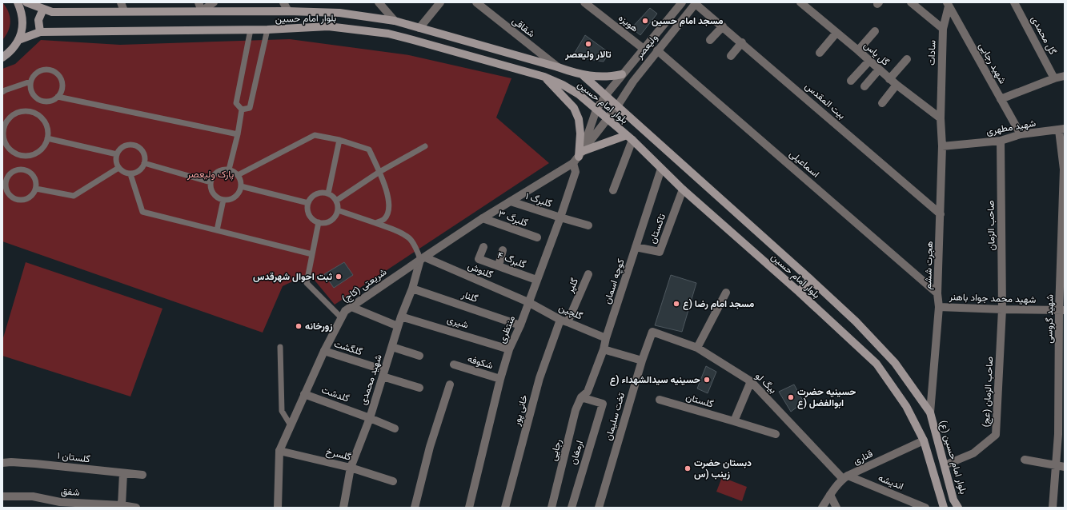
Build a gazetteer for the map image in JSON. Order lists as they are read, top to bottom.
{
  "streets": {
    "main road": ["بلوار امام حسین", "بلوار امام حسین (ع)"],
    "street": [
      "هویزه",
      "شقاقی",
      "گل محمدی",
      "ولیعصر",
      "سادات",
      "گل یاس",
      "شهید رجایی",
      "بیت المقدس",
      "شهید مطهری",
      "اسماعیلی",
      "گلبرگ ۱",
      "گلبرگ ۳",
      "صاحب الزمان",
      "تاکستان",
      "گلبرگ ۴",
      "هجرت ششم",
      "گلنوش",
      "کوچه اسمان",
      "شریعتی (کاج)",
      "گلپر",
      "گلنار",
      "شهید محمد جواد باهنر",
      "گلچین",
      "شهید گروسی",
      "شیری",
      "منتظری",
      "گلگشت",
      "شکوفه",
      "شهید محمدی",
      "بیگ لو",
      "صاحب الزمان (عج)",
      "گلدشت",
      "گلستان",
      "خانی پور",
      "تخت سلیمان",
      "رجایی",
      "ارمغان",
      "گلسرخ",
      "گلستان ۱",
      "قناری",
      "اندیشه",
      "شفق"
    ]
  },
  "crossings": [
    ["بلوار امام حسین", "شقاقی"],
    ["بلوار امام حسین", "ولیعصر"],
    ["بلوار امام حسین", "تاکستان"],
    ["بلوار امام حسین", "هجرت ششم"],
    ["بلوار امام حسین", "کوچه اسمان"],
    ["بلوار امام حسین", "شریعتی (کاج)"],
    ["بلوار امام حسین", "قناری"],
    ["بلوار امام حسین", "بلوار امام حسین (ع)"],
    ["هویزه", "ولیعصر"],
    ["ولیعصر", "بیت المقدس"],
    ["ولیعصر", "اسماعیلی"],
    ["ولیعصر", "شریعتی (کاج)"],
    ["سادات", "گل یاس"],
    ["سادات", "هجرت ششم"],
    ["گل یاس", "هجرت ششم"],
    ["شهید رجایی", "شهید مطهری"],
    ["بیت المقدس", "هجرت ششم"],
    ["شهید مطهری", "صاحب الزمان"],
    ["شهید مطهری", "هجرت ششم"],
    ["شهید مطهری", "شهید گروسی"],
    ["اسماعیلی", "هجرت ششم"],
    ["گلبرگ ۱", "شریعتی (کاج)"],
    ["گلبرگ ۱", "منتظری"],
    ["گلبرگ ۳", "شریعتی (کاج)"],
    ["صاحب الزمان", "شهید محمد جواد باهنر"],
    ["صاحب الزمان", "صاحب الزمان (عج)"],
    ["تاکستان", "کوچه اسمان"],
    ["گلبرگ ۴", "منتظری"],
    ["هجرت ششم", "شهید محمد جواد باهنر"],
    ["هجرت ششم", "بلوار امام حسین (ع)"],
    ["گلنوش", "شریعتی (کاج)"],
    ["گلنوش", "گلچین"],
    ["گلنوش", "منتظری"],
    ["گلنوش", "شهید محمدی"],
    ["کوچه اسمان", "گلچین"],
    ["کوچه اسمان", "رجایی"],
    ["کوچه اسمان", "ارمغان"],
    ["شریعتی (کاج)", "منتظری"],
    ["شریعتی (کاج)", "گلگشت"],
    ["شریعتی (کاج)", "شهید محمدی"],
    ["شریعتی (کاج)", "گلدشت"],
    ["شریعتی (کاج)", "گلسرخ"],
    ["گلپر", "گلچین"],
    ["گلپر", "خانی پور"],
    ["گلنار", "منتظری"],
    ["گلنار", "شهید محمدی"],
    ["شهید محمد جواد باهنر", "شهید گروسی"],
    ["شهید محمد جواد باهنر", "صاحب الزمان (عج)"],
    ["گلچین", "منتظری"],
    ["گلچین", "خانی پور"],
    ["شیری", "منتظری"],
    ["شیری", "شهید محمدی"],
    ["منتظری", "شکوفه"],
    ["گلگشت", "شهید محمدی"],
    ["شهید محمدی", "گلدشت"],
    ["شهید محمدی", "گلسرخ"],
    ["بیگ لو", "تخت سلیمان"],
    ["بیگ لو", "قناری"],
    ["بیگ لو", "اندیشه"],
    ["صاحب الزمان (عج)", "بلوار امام حسین (ع)"],
    ["رجایی", "ارمغان"],
    ["قناری", "اندیشه"]
  ],
  "parks": ["پارک ولیعصر"],
  "places": [
    "مسجد امام حسین",
    "تالار ولیعصر",
    "ثبت احوال شهرقدس",
    "مسجد امام رضا (ع",
    "زورخانه",
    "حسینیه سیدالشهداء (ع",
    "حسینیه حضرت ابوالفضل (ع",
    "دبستان حضرت زینب (س"
  ]
}
